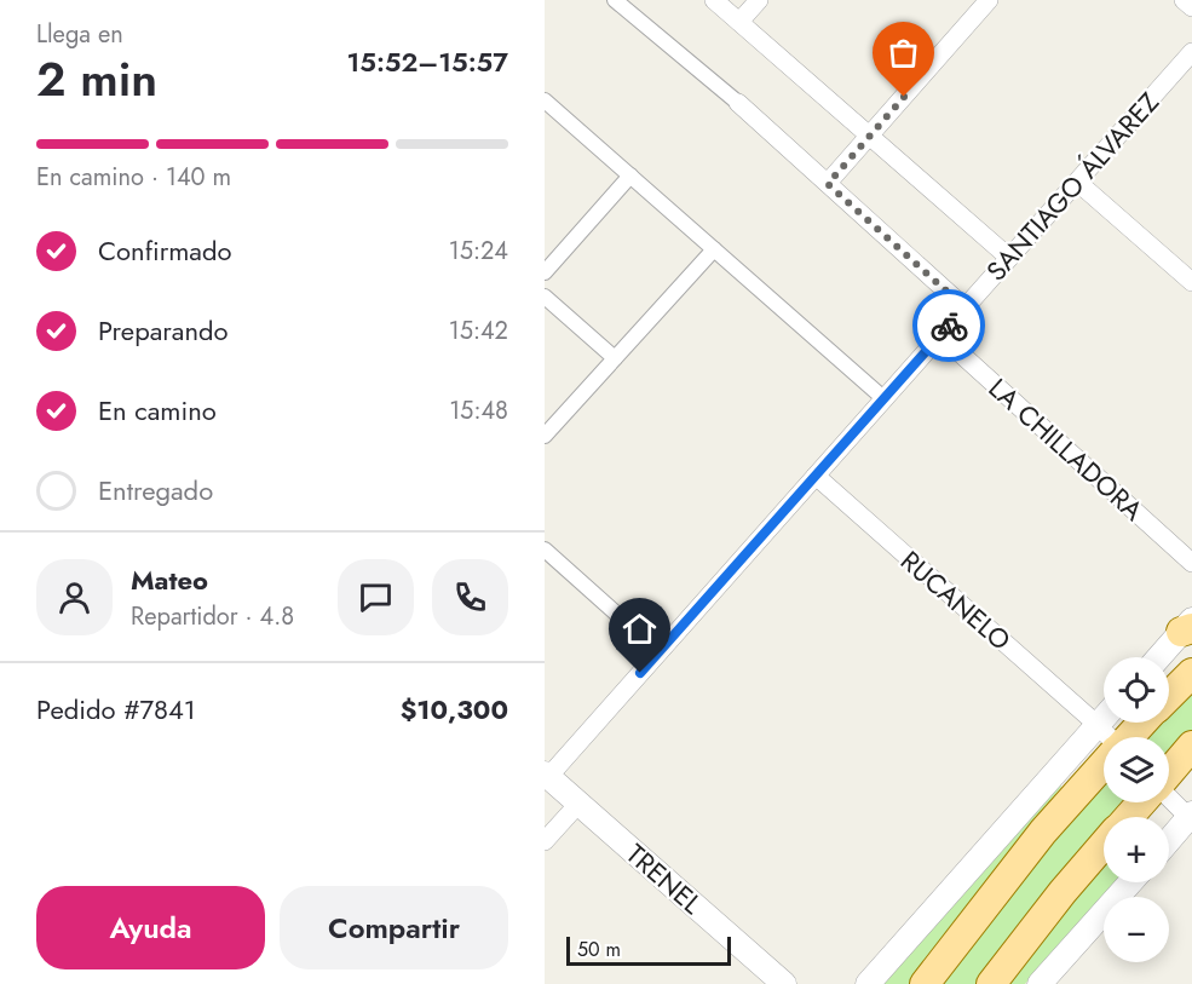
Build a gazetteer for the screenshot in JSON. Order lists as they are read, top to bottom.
{
  "streets": {
    "street": [
      "SANTIAGO ÁLVAREZ",
      "LA CHILLADORA",
      "RUCANELO",
      "TRENEL"
    ]
  },
  "crossings": [
    ["SANTIAGO ÁLVAREZ", "LA CHILLADORA"],
    ["SANTIAGO ÁLVAREZ", "RUCANELO"],
    ["SANTIAGO ÁLVAREZ", "TRENEL"]
  ],
  "scale_bar": "50 m",
  "page": {
    "heading": ["2 min", "Llega en", "15:52–15:57"],
    "panel": [
      "Mateo",
      "Repartidor · 4.8",
      "Pedido #7841",
      "$10,300"
    ],
    "bar": "En camino · 140 m",
    "list": [
      ["Confirmado", "15:24"],
      ["Preparando", "15:42"],
      ["En camino", "15:48"],
      "Entregado"
    ],
    "map_buttons": ["+", "−"],
    "buttons": ["Ayuda", "Compartir"],
    "scale": "50 m"
  }
}
